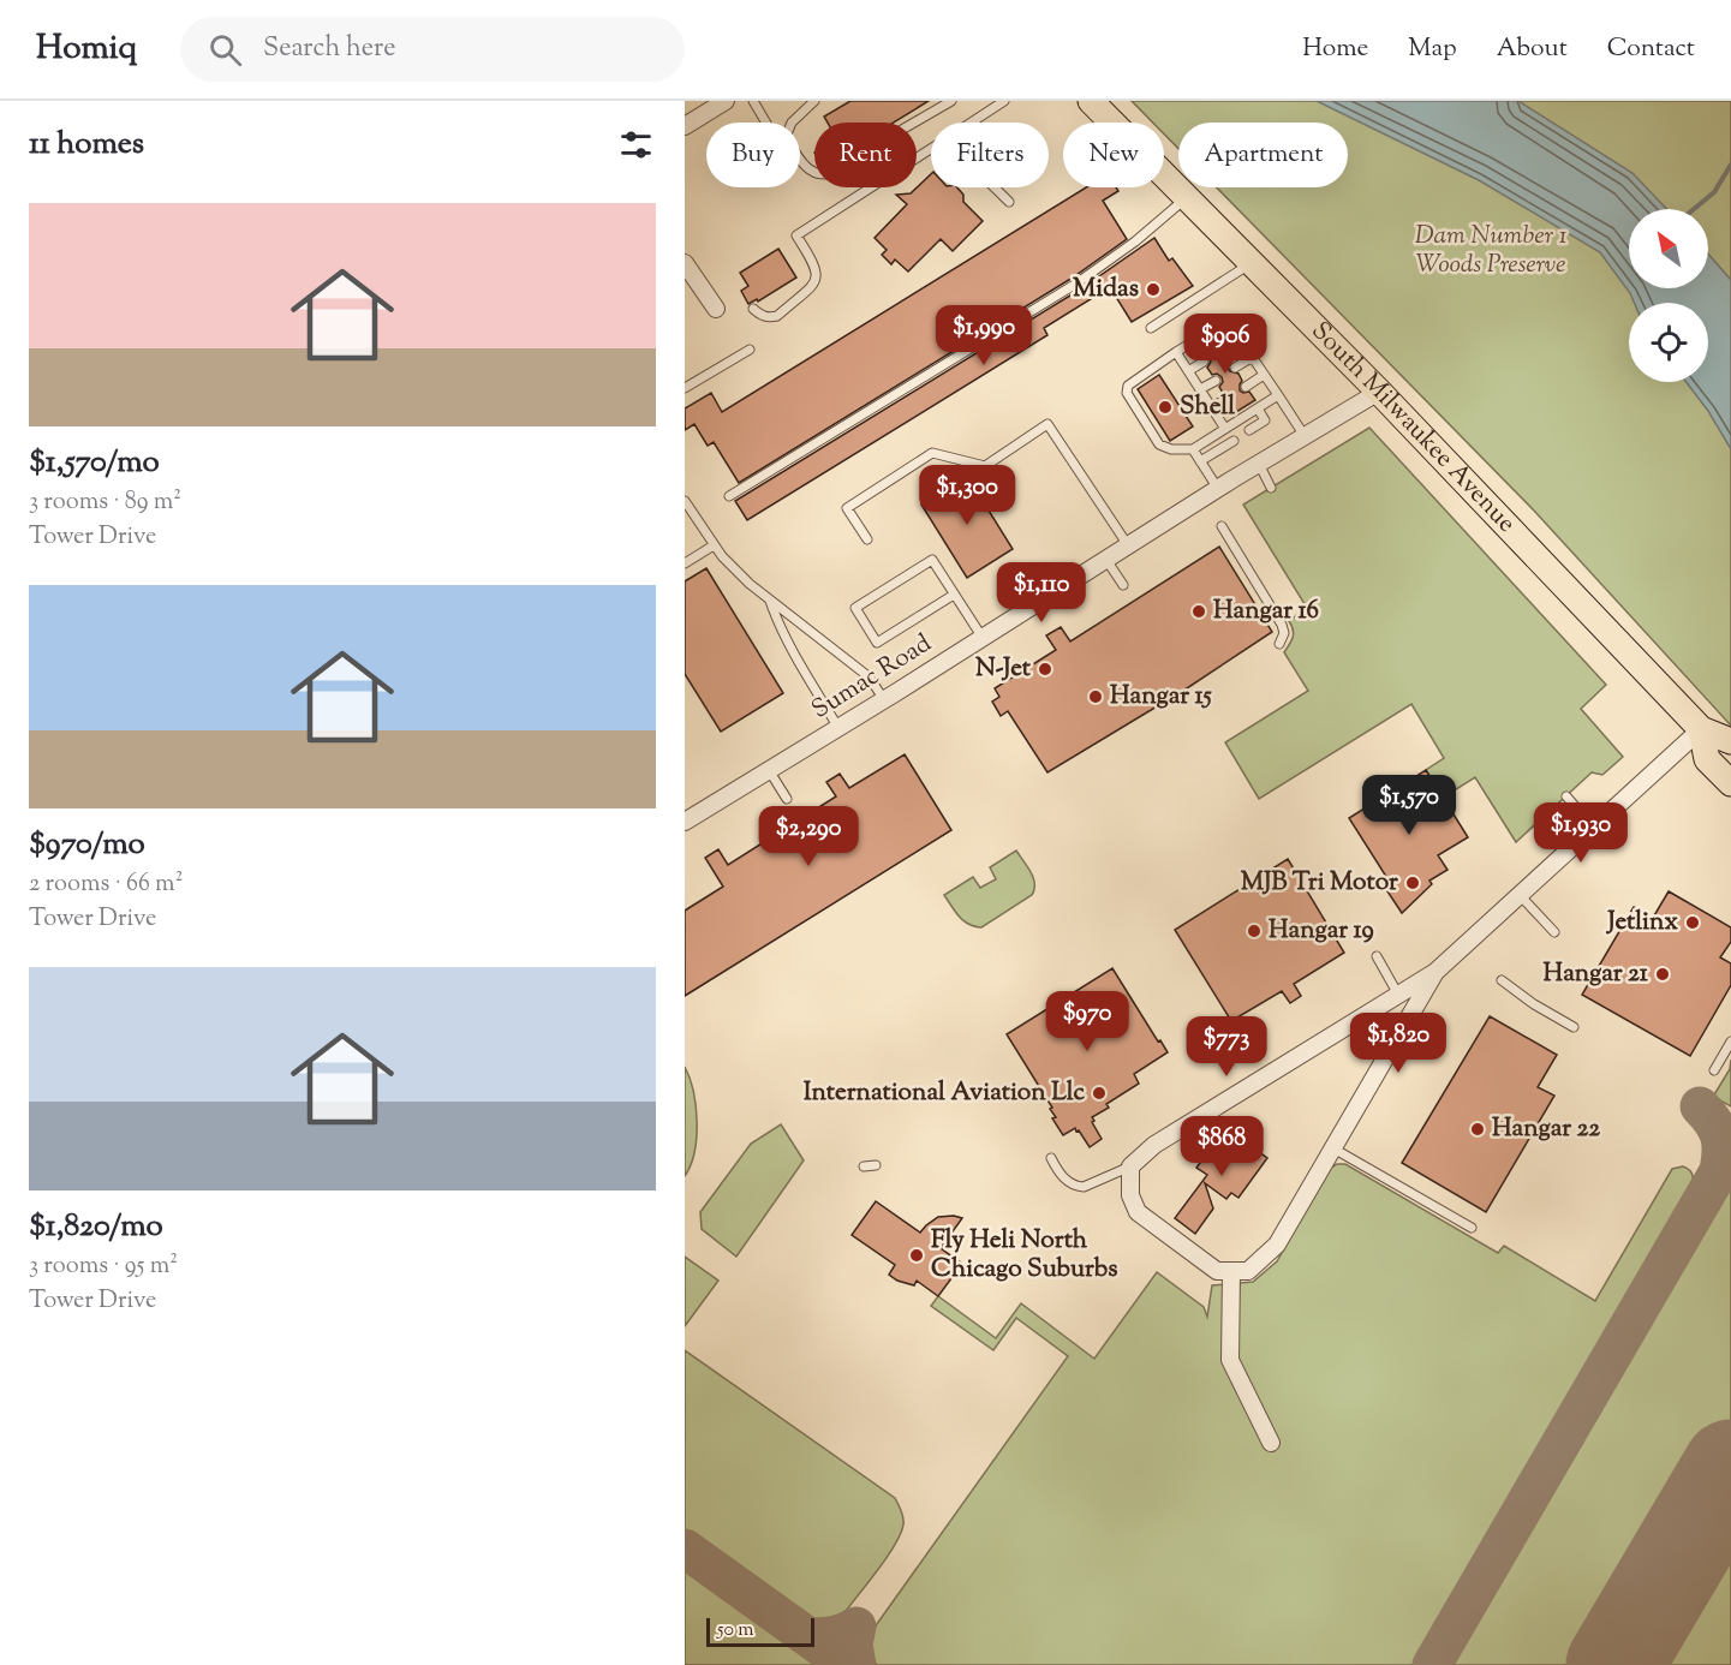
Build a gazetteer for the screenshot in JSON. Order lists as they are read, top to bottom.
{
  "streets": {
    "main road": ["South Milwaukee Avenue"],
    "street": ["Sumac Road"]
  },
  "crossings": [
    ["South Milwaukee Avenue", "Sumac Road"]
  ],
  "parks": ["Dam Number 1 Woods Preserve"],
  "places": [
    "Midas",
    "Shell",
    "Hangar 16",
    "N-Jet",
    "Hangar 15",
    "MJB Tri Motor",
    "Jetlinx",
    "Hangar 19",
    "Hangar 21",
    "International Aviation Llc",
    "Hangar 22",
    "Fly Heli North Chicago Suburbs"
  ],
  "scale_bar": "50 m",
  "north": "top left",
  "page": {
    "header": "Homiq",
    "search": "Search here",
    "nav": [
      "Home",
      "Map",
      "About",
      "Contact"
    ],
    "heading": "11 homes",
    "chip": [
      "Buy",
      "Rent",
      "Filters",
      "New",
      "Apartment"
    ],
    "list": [
      {
        "name": "$1,570/mo",
        "note": "3 rooms · 89 m² · Tower Drive"
      },
      {
        "name": "$970/mo",
        "note": "2 rooms · 66 m² · Tower Drive"
      },
      {
        "name": "$1,820/mo",
        "note": "3 rooms · 95 m² · Tower Drive"
      }
    ],
    "price": [
      "$1,990",
      "$906",
      "$1,300",
      "$1,110",
      "$1,570",
      "$1,930",
      "$2,290",
      "$970",
      "$1,820",
      "$773",
      "$868"
    ],
    "scale": "50 m"
  }
}
